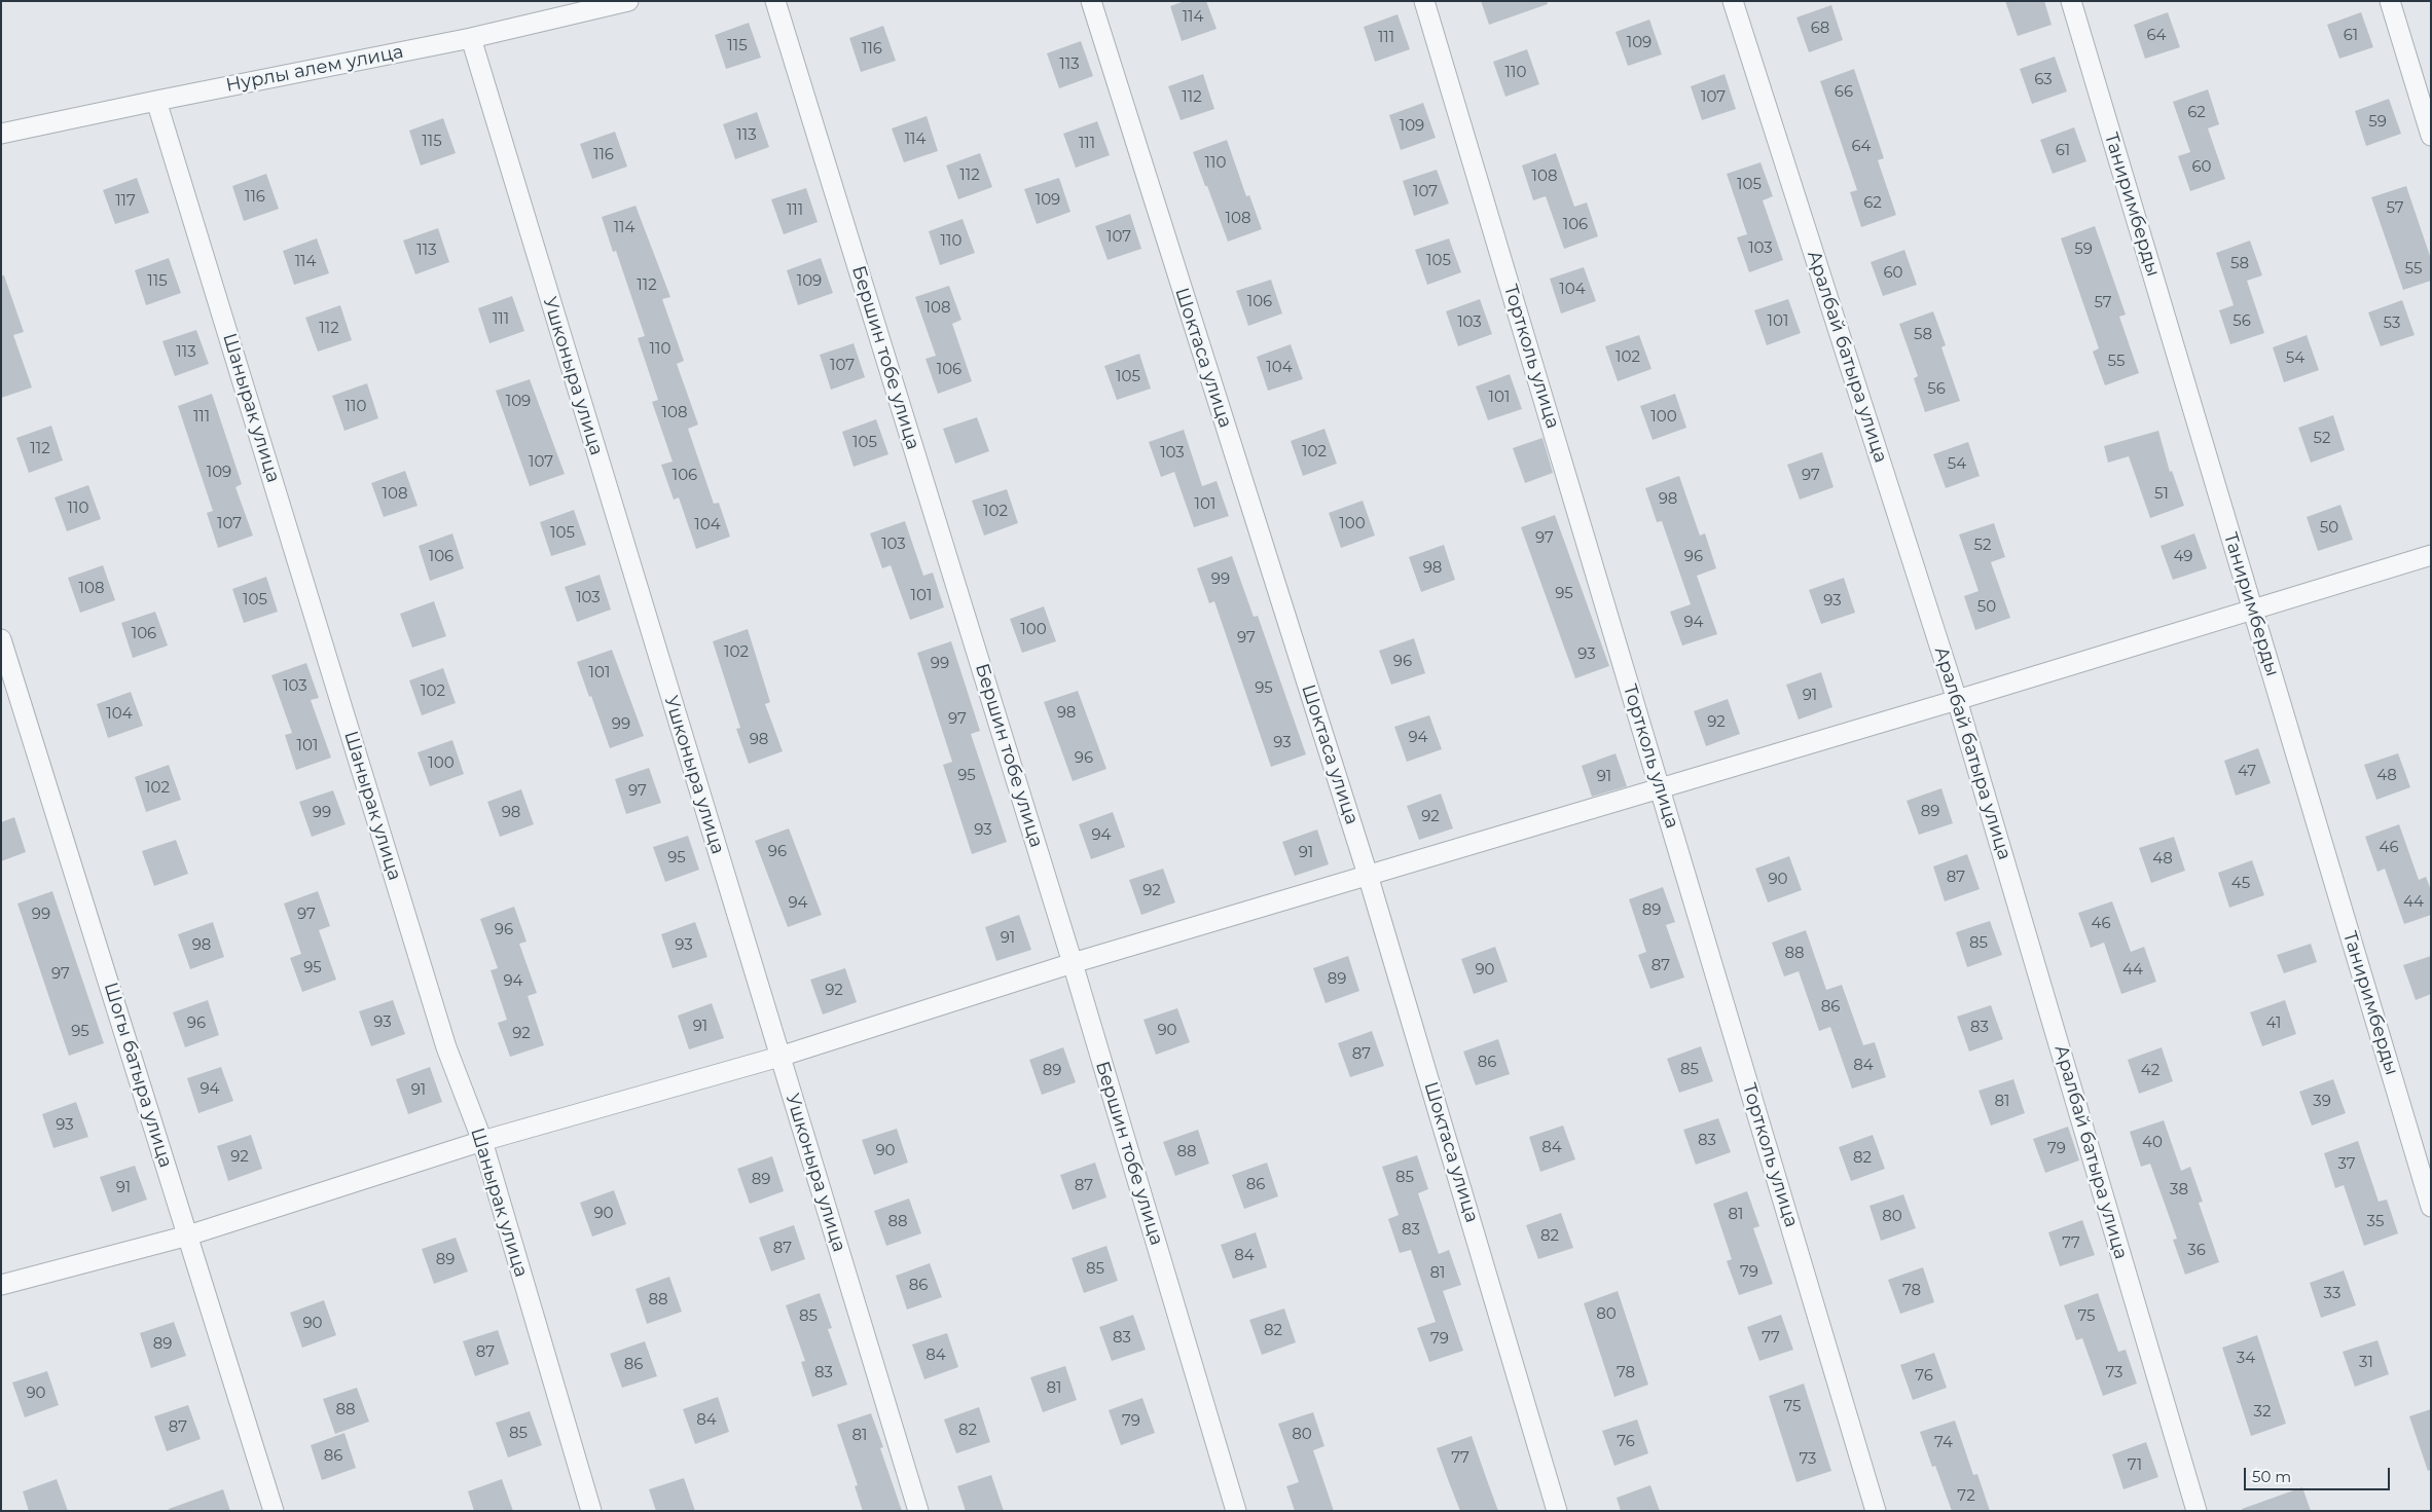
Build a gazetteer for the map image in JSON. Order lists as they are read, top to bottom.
{
  "streets": {
    "street": [
      "Нурлы алем улица",
      "Таниримберды",
      "Тортколь улица",
      "Аралбай батыра улица",
      "Бершин тобе улица",
      "Шоктаса улица",
      "Ушконыра улица",
      "Шанырак улица",
      "Шогы батыра улица"
    ]
  },
  "crossings": [
    ["Нурлы алем улица", "Ушконыра улица"],
    ["Нурлы алем улица", "Шанырак улица"]
  ],
  "house_numbers": [
    "114",
    "68",
    "64",
    "61",
    "111",
    "109",
    "115",
    "116",
    "113",
    "110",
    "63",
    "66",
    "112",
    "107",
    "62",
    "59",
    "109",
    "113",
    "114",
    "115",
    "111",
    "64",
    "61",
    "116",
    "110",
    "60",
    "112",
    "108",
    "105",
    "107",
    "116",
    "109",
    "117",
    "62",
    "57",
    "111",
    "108",
    "106",
    "114",
    "107",
    "110",
    "103",
    "59",
    "113",
    "105",
    "114",
    "58",
    "55",
    "60",
    "115",
    "109",
    "112",
    "104",
    "106",
    "57",
    "108",
    "111",
    "101",
    "56",
    "103",
    "53",
    "112",
    "58",
    "110",
    "113",
    "102",
    "54",
    "55",
    "107",
    "104",
    "106",
    "105",
    "56",
    "101",
    "109",
    "110",
    "108",
    "111",
    "100",
    "52",
    "105",
    "112",
    "102",
    "103",
    "107",
    "54",
    "109",
    "106",
    "97",
    "108",
    "51",
    "98",
    "101",
    "110",
    "102",
    "107",
    "100",
    "104",
    "50",
    "105",
    "97",
    "103",
    "52",
    "106",
    "96",
    "49",
    "98",
    "99",
    "108",
    "95",
    "101",
    "103",
    "105",
    "93",
    "50",
    "94",
    "100",
    "106",
    "97",
    "102",
    "93",
    "96",
    "99",
    "101",
    "103",
    "95",
    "102",
    "91",
    "98",
    "104",
    "97",
    "92",
    "99",
    "94",
    "98",
    "93",
    "101",
    "96",
    "100",
    "47",
    "95",
    "48",
    "91",
    "102",
    "97",
    "89",
    "99",
    "98",
    "92",
    "93",
    "94",
    "46",
    "96",
    "91",
    "95",
    "48",
    "87",
    "90",
    "45",
    "92",
    "44",
    "94",
    "89",
    "99",
    "97",
    "46",
    "96",
    "91",
    "85",
    "98",
    "93",
    "88",
    "87",
    "95",
    "90",
    "44",
    "97",
    "89",
    "94",
    "92",
    "86",
    "93",
    "96",
    "41",
    "91",
    "83",
    "90",
    "95",
    "92",
    "87",
    "86",
    "84",
    "85",
    "89",
    "42",
    "94",
    "91",
    "81",
    "39",
    "93",
    "83",
    "40",
    "84",
    "79",
    "90",
    "88",
    "92",
    "82",
    "37",
    "85",
    "89",
    "86",
    "87",
    "91",
    "38",
    "90",
    "81",
    "80",
    "88",
    "35",
    "83",
    "82",
    "77",
    "87",
    "36",
    "84",
    "89",
    "85",
    "79",
    "81",
    "86",
    "78",
    "33",
    "88",
    "80",
    "85",
    "75",
    "90",
    "82",
    "83",
    "77",
    "79",
    "89",
    "87",
    "84",
    "34",
    "31",
    "86",
    "83",
    "78",
    "73",
    "76",
    "81",
    "90",
    "75",
    "88",
    "32",
    "84",
    "79",
    "87",
    "82",
    "85",
    "80",
    "81",
    "76",
    "74",
    "86",
    "77",
    "73",
    "71",
    "72"
  ],
  "scale_bar": "50 m"
}
